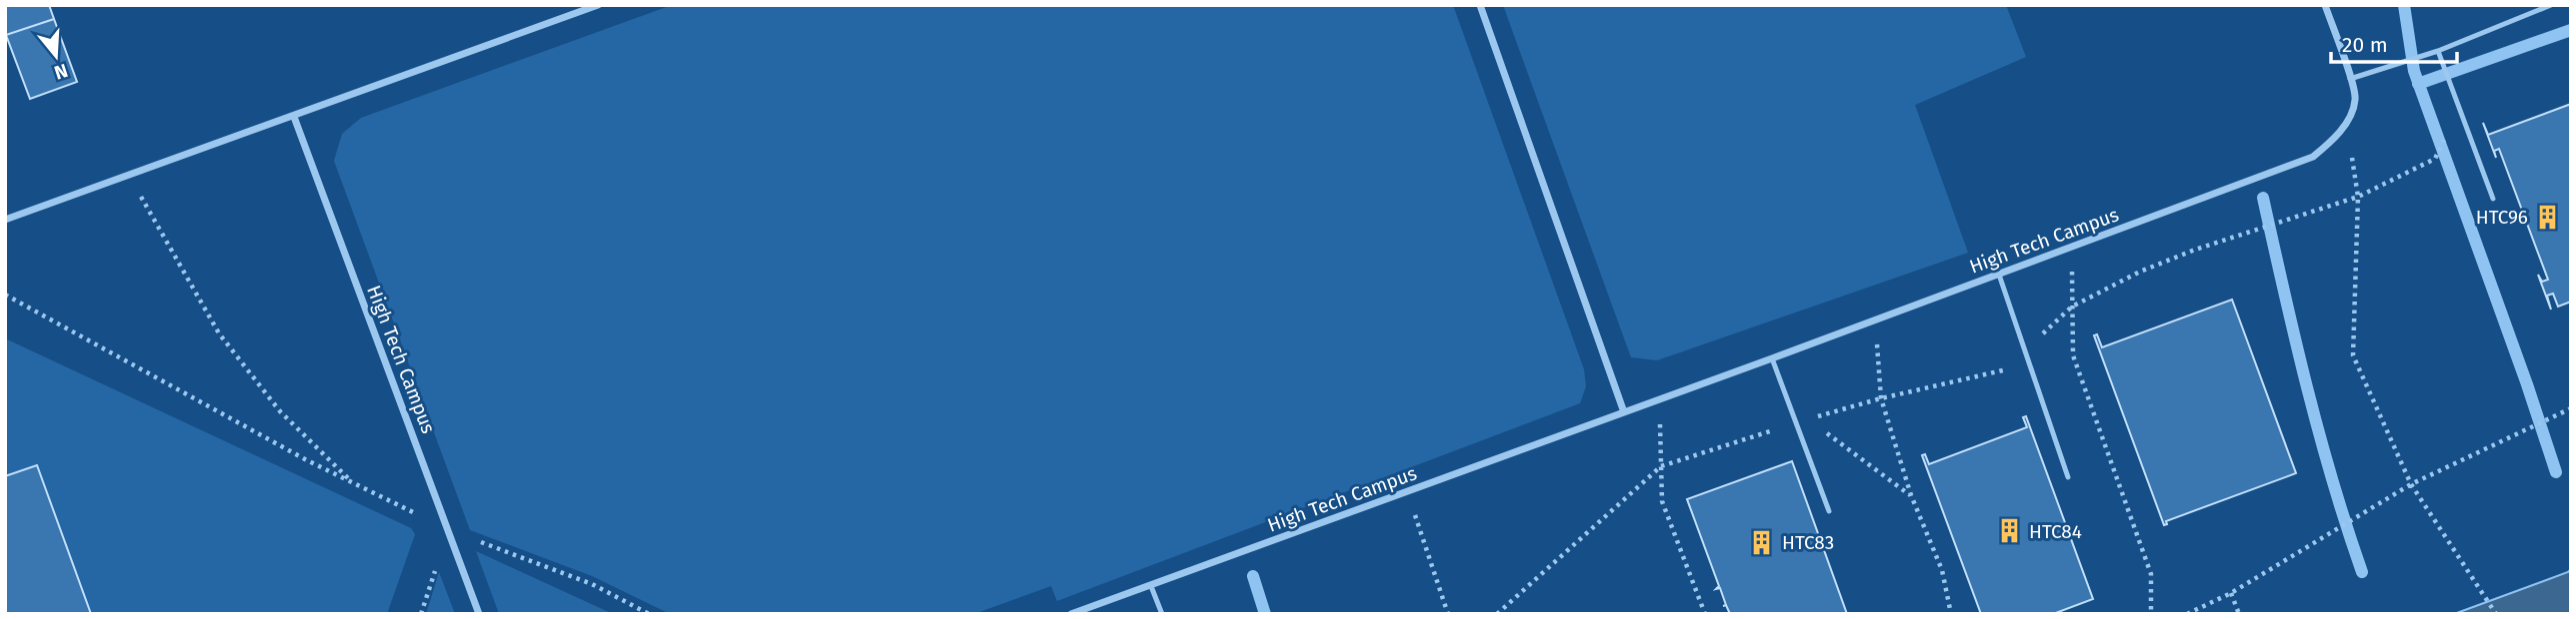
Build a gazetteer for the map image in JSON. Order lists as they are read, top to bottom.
{
  "streets": {
    "street": ["High Tech Campus"]
  },
  "places": {
    "building": ["HTC96", "HTC84", "HTC83"]
  },
  "scale_bar": "20 m",
  "north": "bottom"
}
